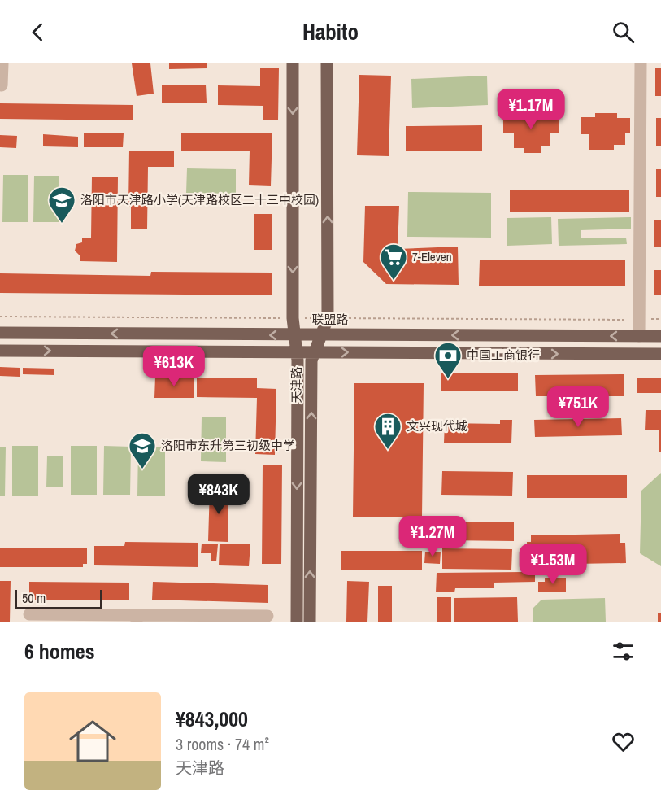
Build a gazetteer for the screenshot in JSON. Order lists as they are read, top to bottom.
{
  "streets": {
    "main road": ["联盟路", "天津路"]
  },
  "crossings": [
    ["联盟路", "天津路"]
  ],
  "places": {
    "school or university": ["洛阳市天津路小学(天津路校区二十三中校园)", "洛阳市东升第三初级中学"],
    "supermarket": ["7-Eleven"],
    "bank": ["中国工商银行"],
    "building": ["文兴现代城"]
  },
  "scale_bar": "50 m",
  "page": {
    "header": "Habito",
    "price": [
      "¥1.17M",
      "¥613K",
      "¥751K",
      "¥843K",
      "¥1.27M",
      "¥1.53M"
    ],
    "scale": "50 m",
    "heading": "6 homes",
    "list": [
      {
        "name": "¥843,000",
        "note": "3 rooms · 74 m² · 天津路"
      }
    ]
  }
}
